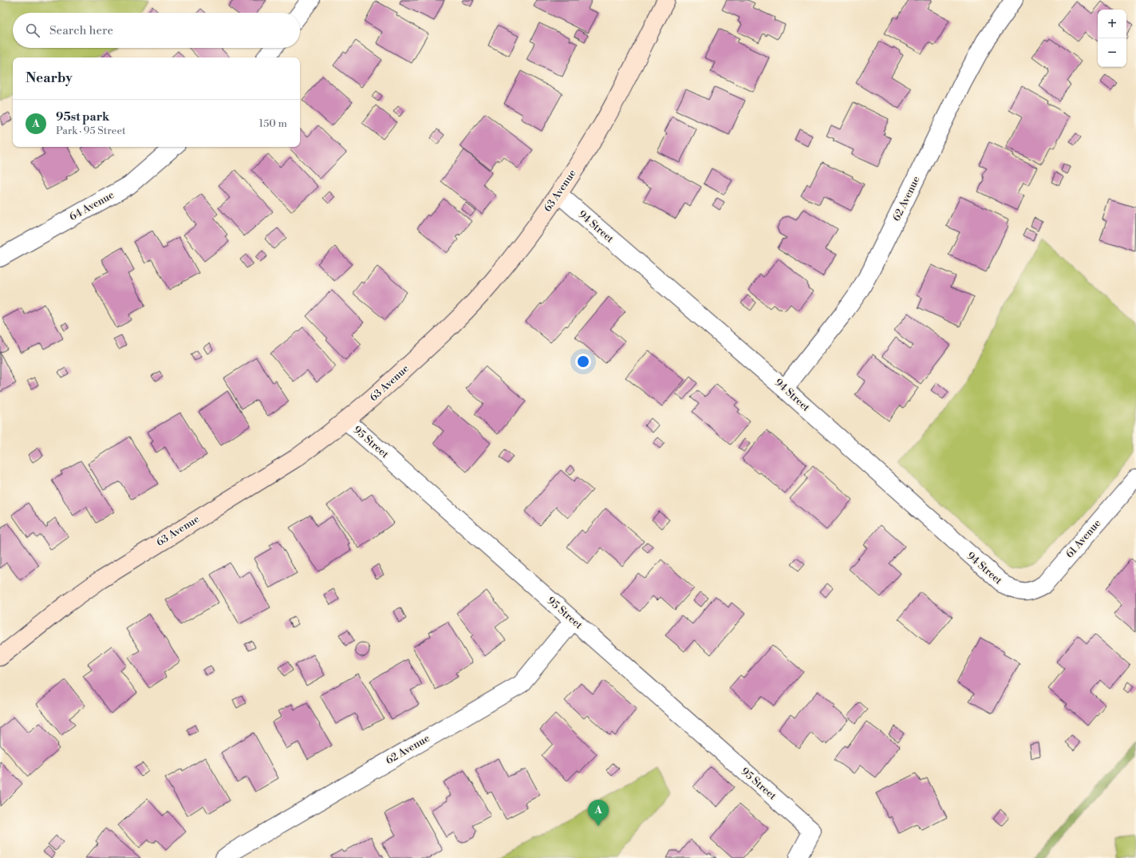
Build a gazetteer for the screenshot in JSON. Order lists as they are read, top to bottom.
{
  "streets": {
    "street": [
      "63 Avenue",
      "62 Avenue",
      "64 Avenue",
      "94 Street",
      "95 Street",
      "61 Avenue"
    ]
  },
  "crossings": [
    ["63 Avenue", "94 Street"],
    ["63 Avenue", "95 Street"],
    ["62 Avenue", "94 Street"],
    ["62 Avenue", "95 Street"],
    ["94 Street", "61 Avenue"]
  ],
  "page": {
    "map_buttons": ["+", "−"],
    "search": "Search here",
    "heading": "Nearby",
    "list": [
      {
        "mark": "A",
        "name": "95st park",
        "note": "Park · 95 Street",
        "value": "150 m"
      }
    ],
    "pins": "A"
  }
}
